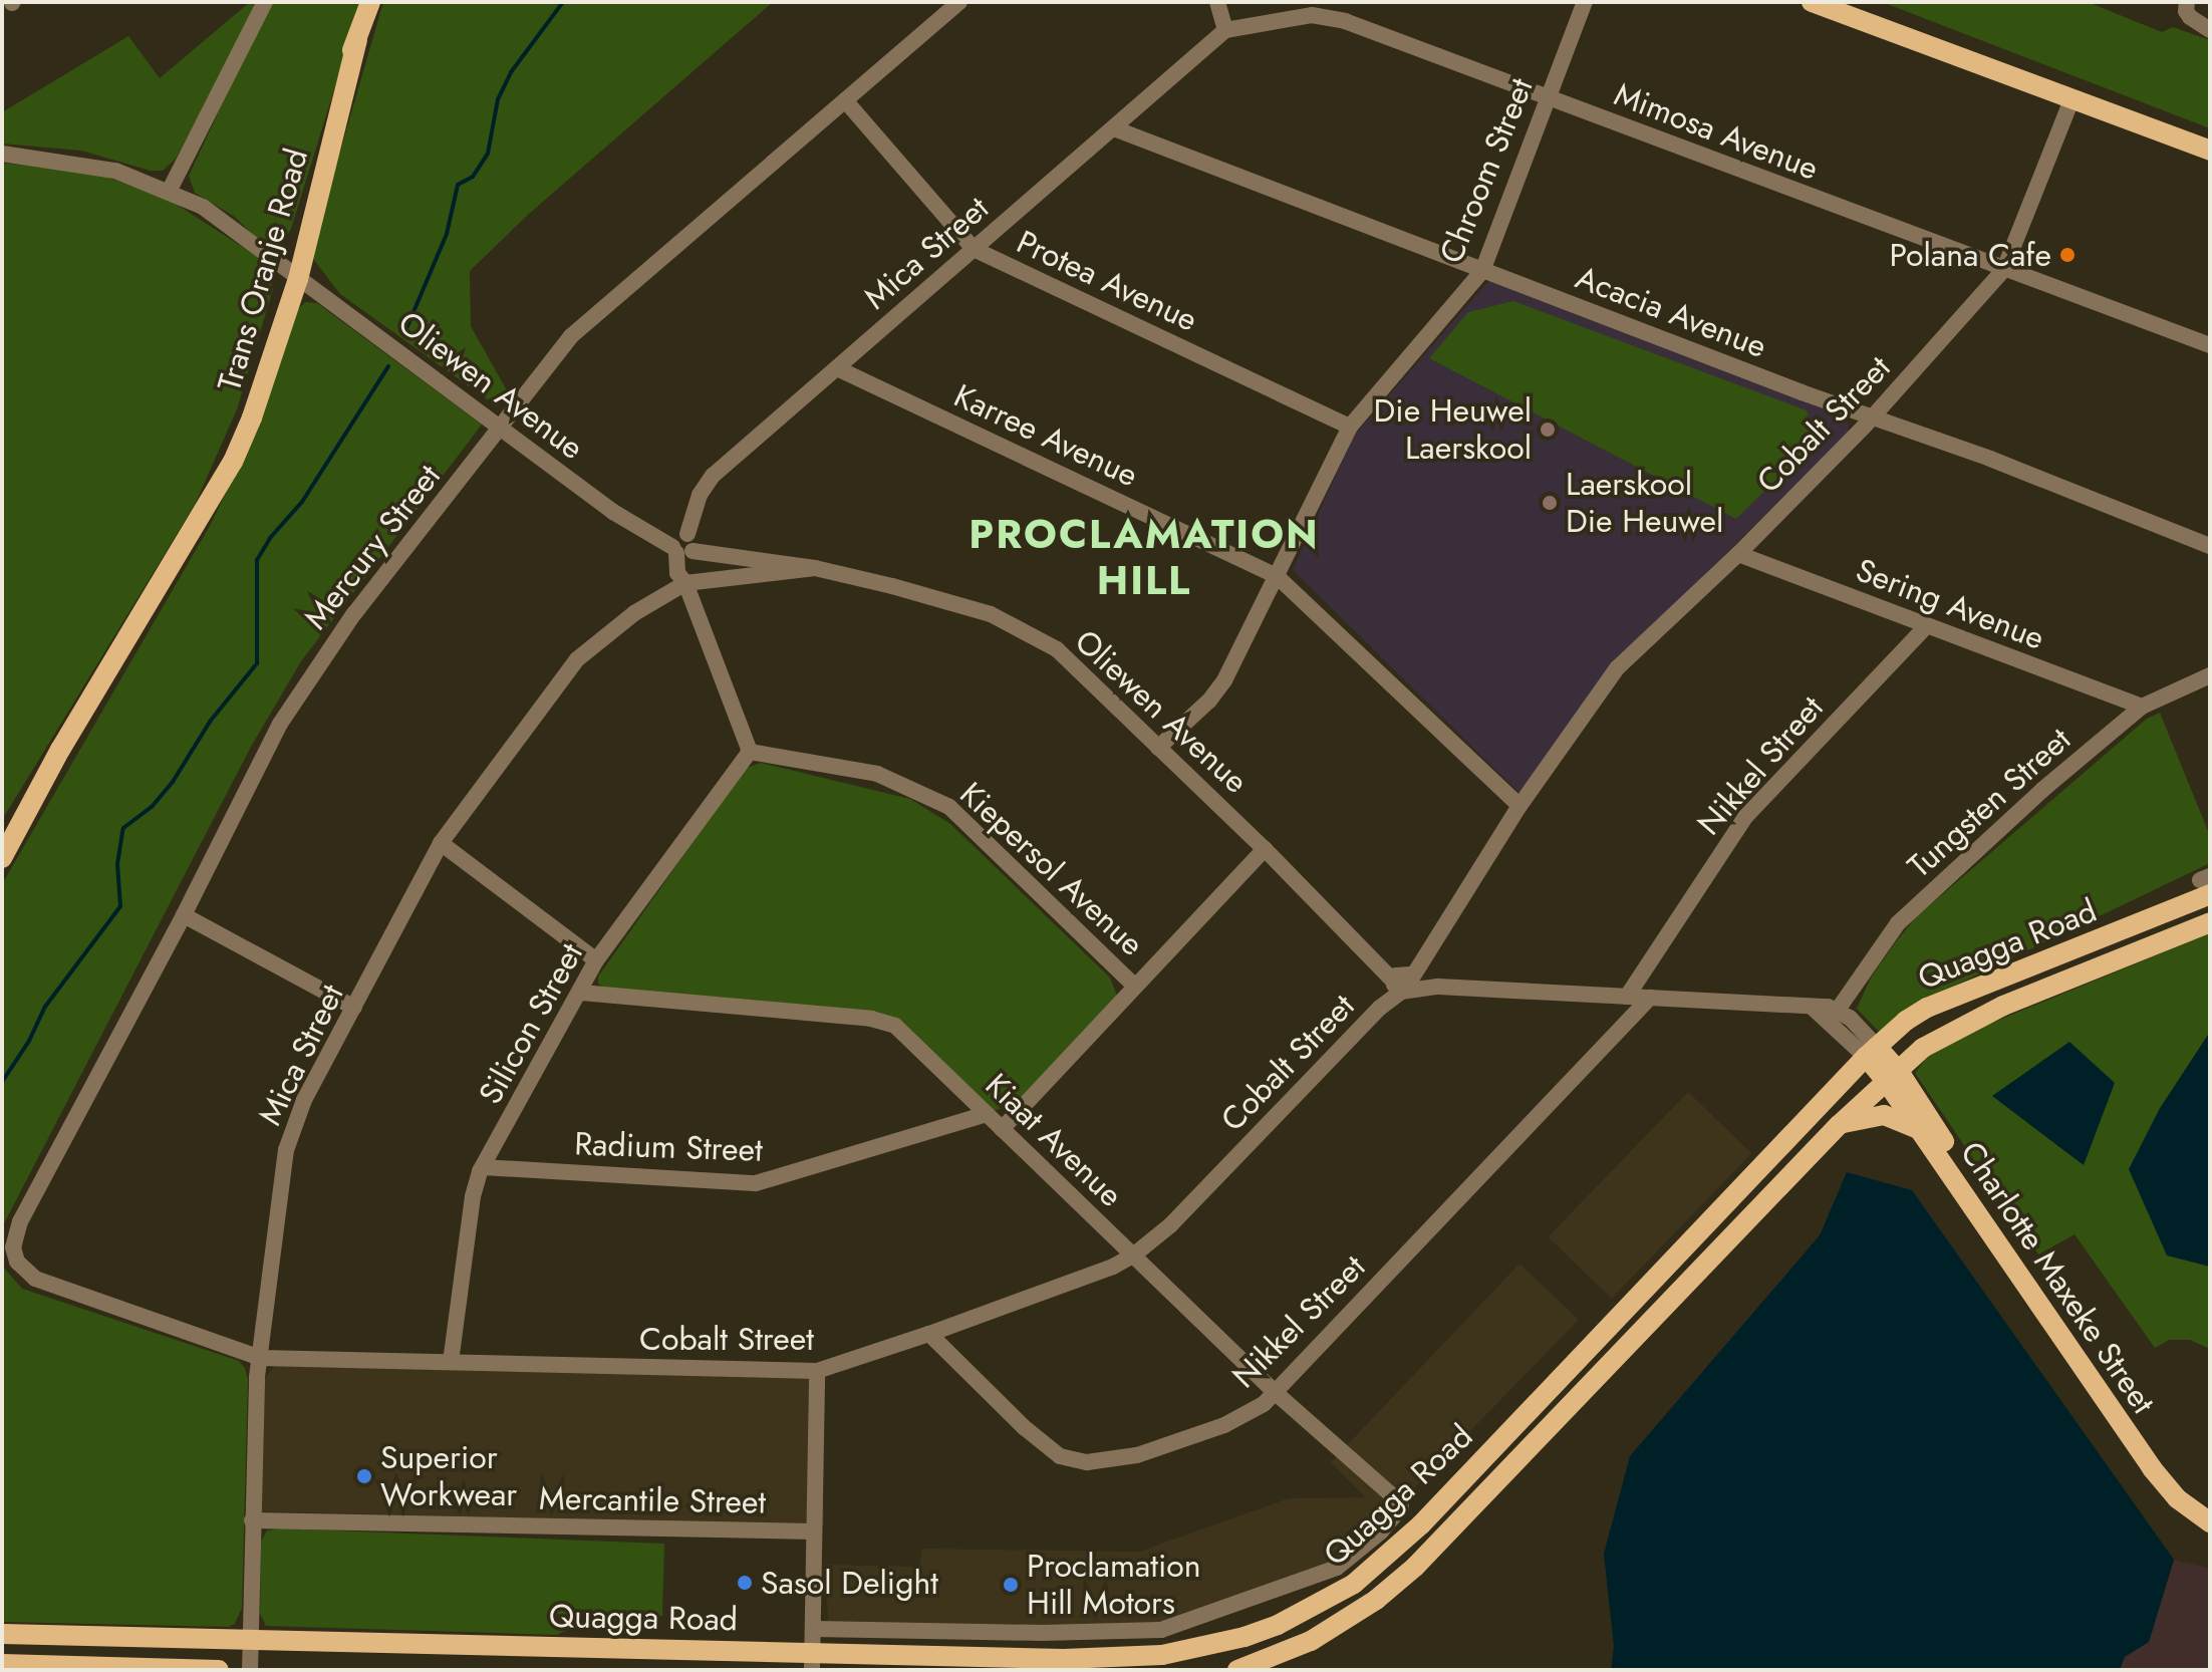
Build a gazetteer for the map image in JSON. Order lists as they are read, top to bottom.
{
  "streets": {
    "main road": ["Trans Oranje Road", "Quagga Road", "Charlotte Maxeke Street"],
    "street": [
      "Mimosa Avenue",
      "Chroom Street",
      "Mica Street",
      "Protea Avenue",
      "Acacia Avenue",
      "Oliewen Avenue",
      "Cobalt Street",
      "Karree Avenue",
      "Mercury Street",
      "Sering Avenue",
      "Nikkel Street",
      "Tungsten Street",
      "Kiepersol Avenue",
      "Silicon Street",
      "Kiaat Avenue",
      "Radium Street",
      "Mercantile Street"
    ]
  },
  "crossings": [
    ["Mimosa Avenue", "Chroom Street"],
    ["Mimosa Avenue", "Mica Street"],
    ["Mimosa Avenue", "Cobalt Street"],
    ["Chroom Street", "Protea Avenue"],
    ["Chroom Street", "Acacia Avenue"],
    ["Chroom Street", "Oliewen Avenue"],
    ["Chroom Street", "Karree Avenue"],
    ["Mica Street", "Protea Avenue"],
    ["Mica Street", "Acacia Avenue"],
    ["Mica Street", "Oliewen Avenue"],
    ["Mica Street", "Cobalt Street"],
    ["Mica Street", "Karree Avenue"],
    ["Mica Street", "Quagga Road"],
    ["Mica Street", "Mercantile Street"],
    ["Trans Oranje Road", "Oliewen Avenue"],
    ["Protea Avenue", "Mercury Street"],
    ["Acacia Avenue", "Cobalt Street"],
    ["Oliewen Avenue", "Cobalt Street"],
    ["Oliewen Avenue", "Mercury Street"],
    ["Cobalt Street", "Karree Avenue"],
    ["Cobalt Street", "Mercury Street"],
    ["Cobalt Street", "Sering Avenue"],
    ["Cobalt Street", "Nikkel Street"],
    ["Cobalt Street", "Silicon Street"],
    ["Cobalt Street", "Kiaat Avenue"],
    ["Sering Avenue", "Nikkel Street"],
    ["Sering Avenue", "Tungsten Street"],
    ["Nikkel Street", "Kiaat Avenue"],
    ["Kiepersol Avenue", "Silicon Street"],
    ["Quagga Road", "Charlotte Maxeke Street"],
    ["Silicon Street", "Kiaat Avenue"],
    ["Silicon Street", "Radium Street"],
    ["Kiaat Avenue", "Radium Street"]
  ],
  "districts": ["PROCLAMATION HILL"],
  "places": [
    "Polana Cafe",
    "Die Heuwel Laerskool",
    "Laerskool Die Heuwel",
    "Superior Workwear",
    "Sasol Delight",
    "Proclamation Hill Motors"
  ]
}
